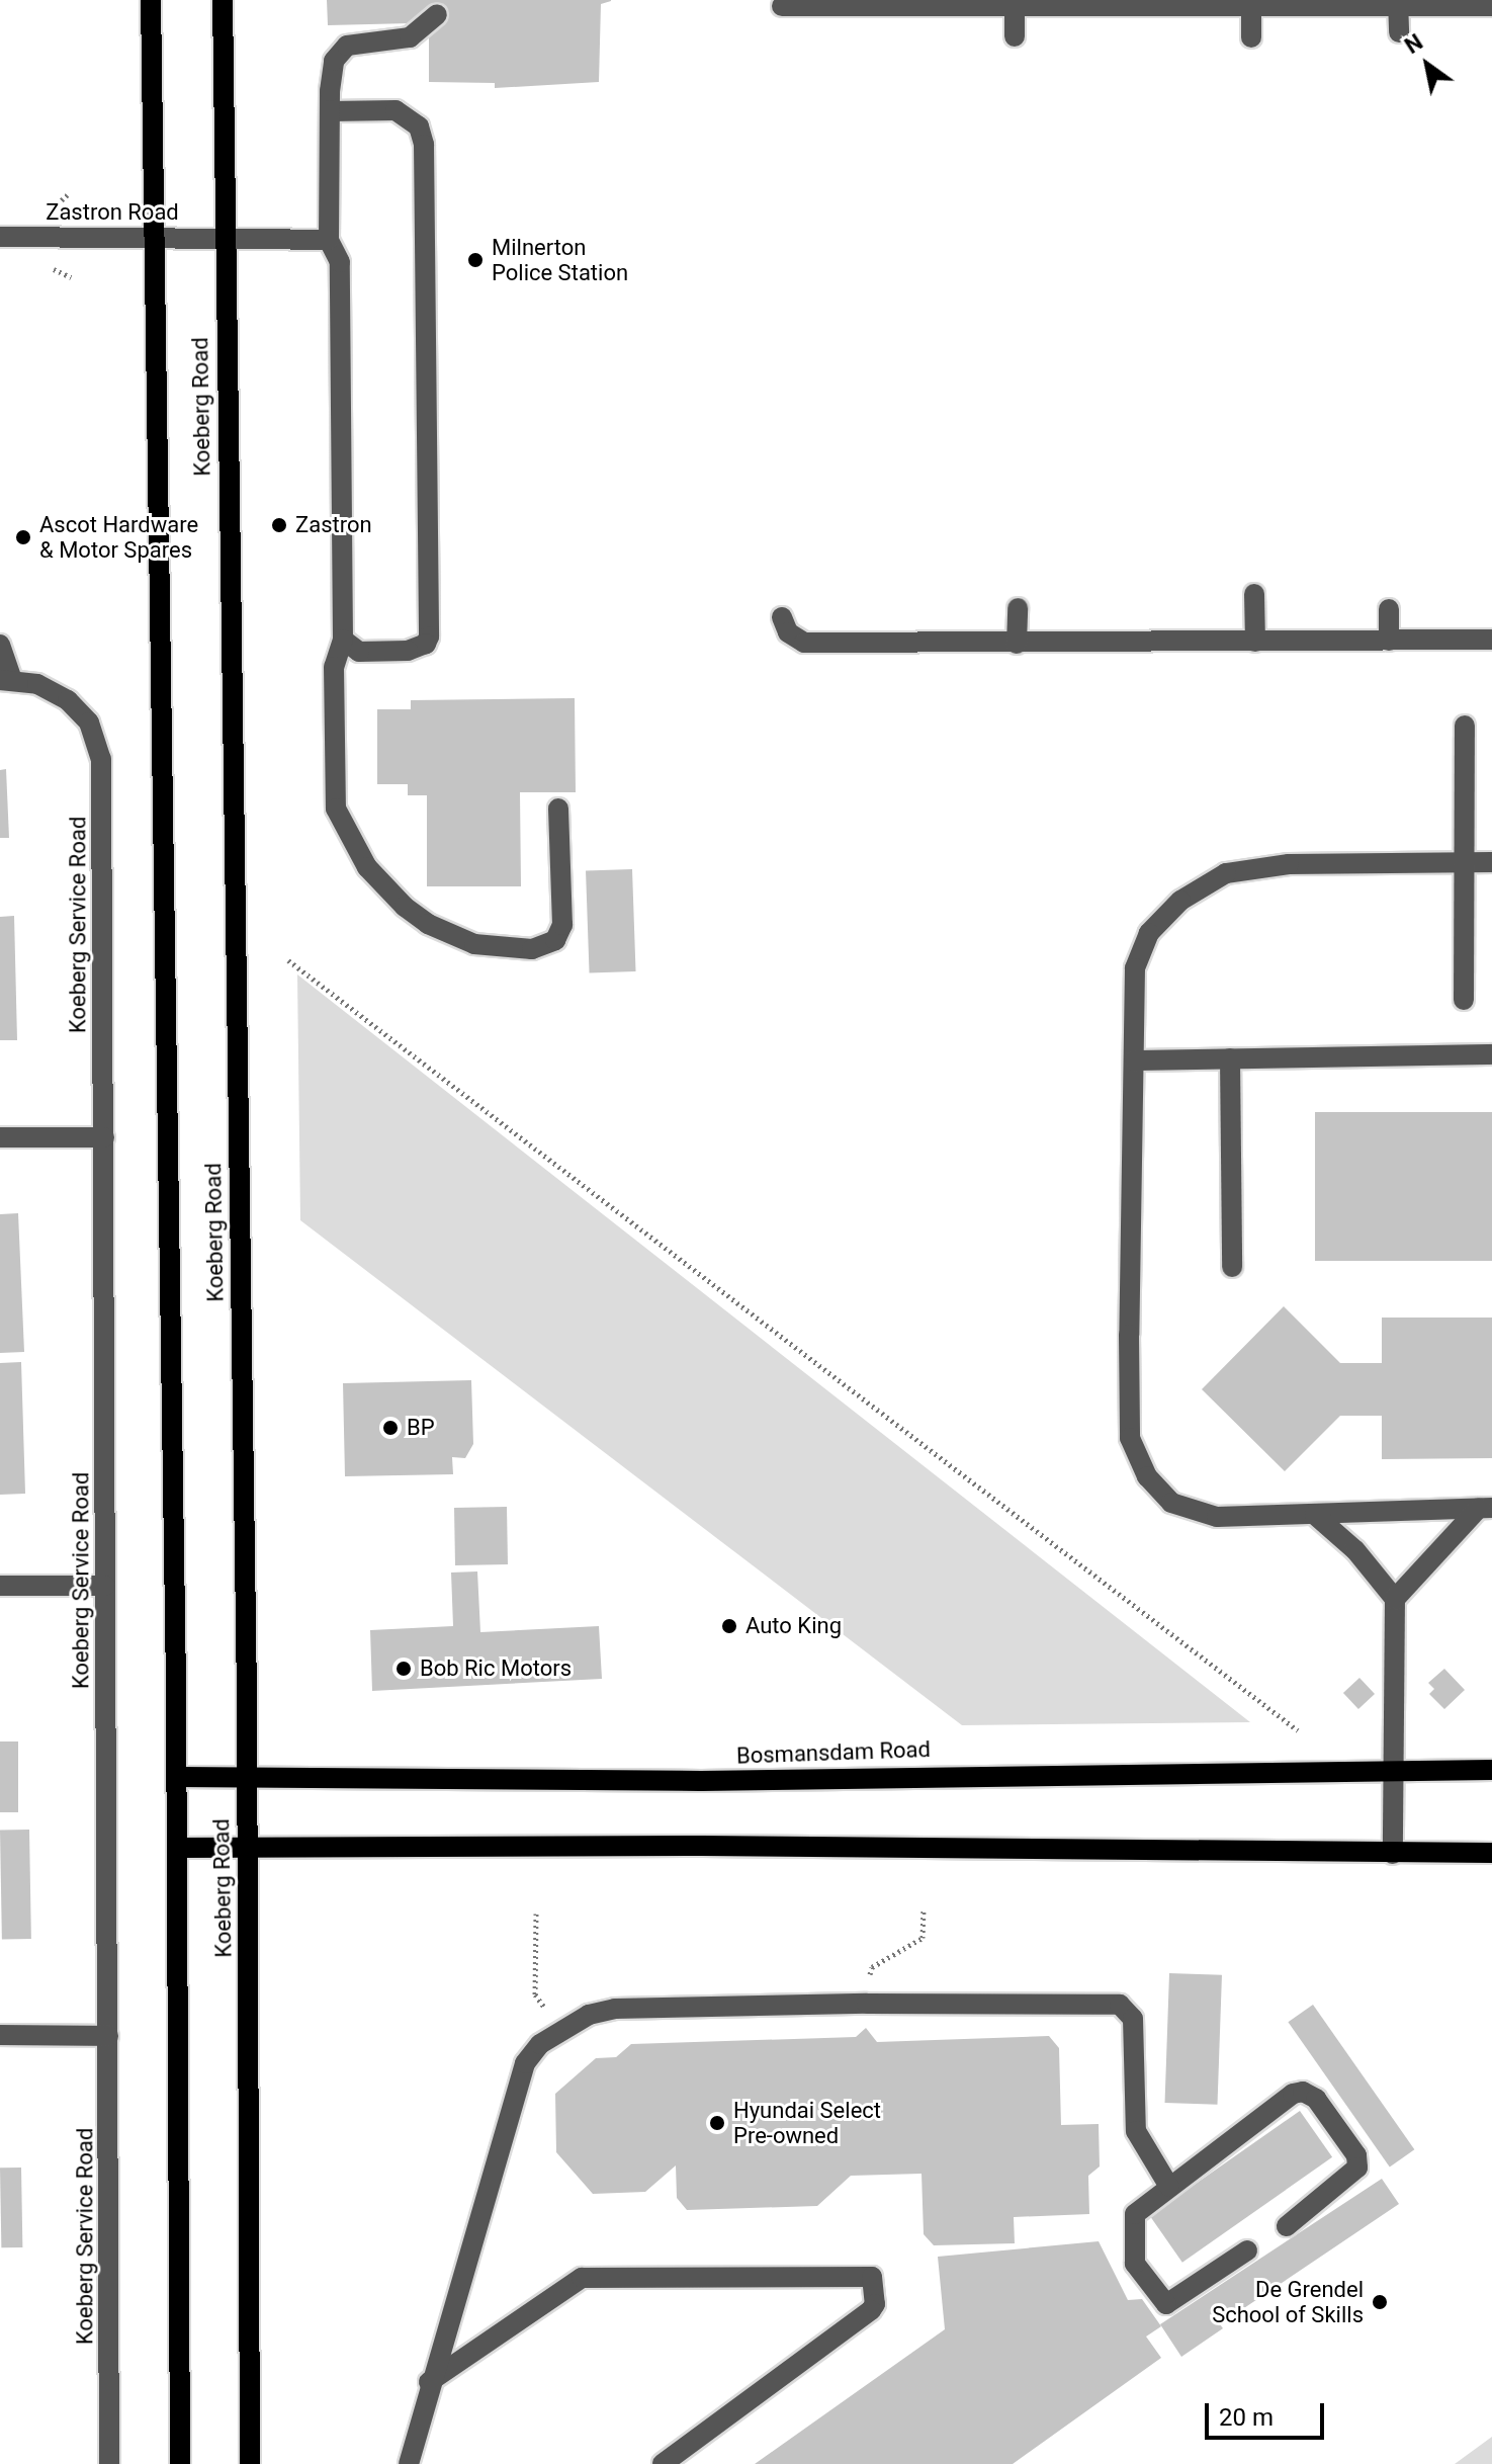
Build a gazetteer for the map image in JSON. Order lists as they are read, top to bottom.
{
  "streets": {
    "main road": ["Koeberg Road", "Bosmansdam Road"],
    "street": ["Zastron Road", "Koeberg Service Road"]
  },
  "crossings": [
    ["Zastron Road", "Koeberg Road"],
    ["Koeberg Road", "Bosmansdam Road"]
  ],
  "places": [
    "Milnerton Police Station",
    "Zastron",
    "Ascot Hardware & Motor Spares",
    "BP",
    "Auto King",
    "Bob Ric Motors",
    "Hyundai Select Pre-owned",
    "De Grendel School of Skills"
  ],
  "scale_bar": "20 m",
  "north": "top left"
}
